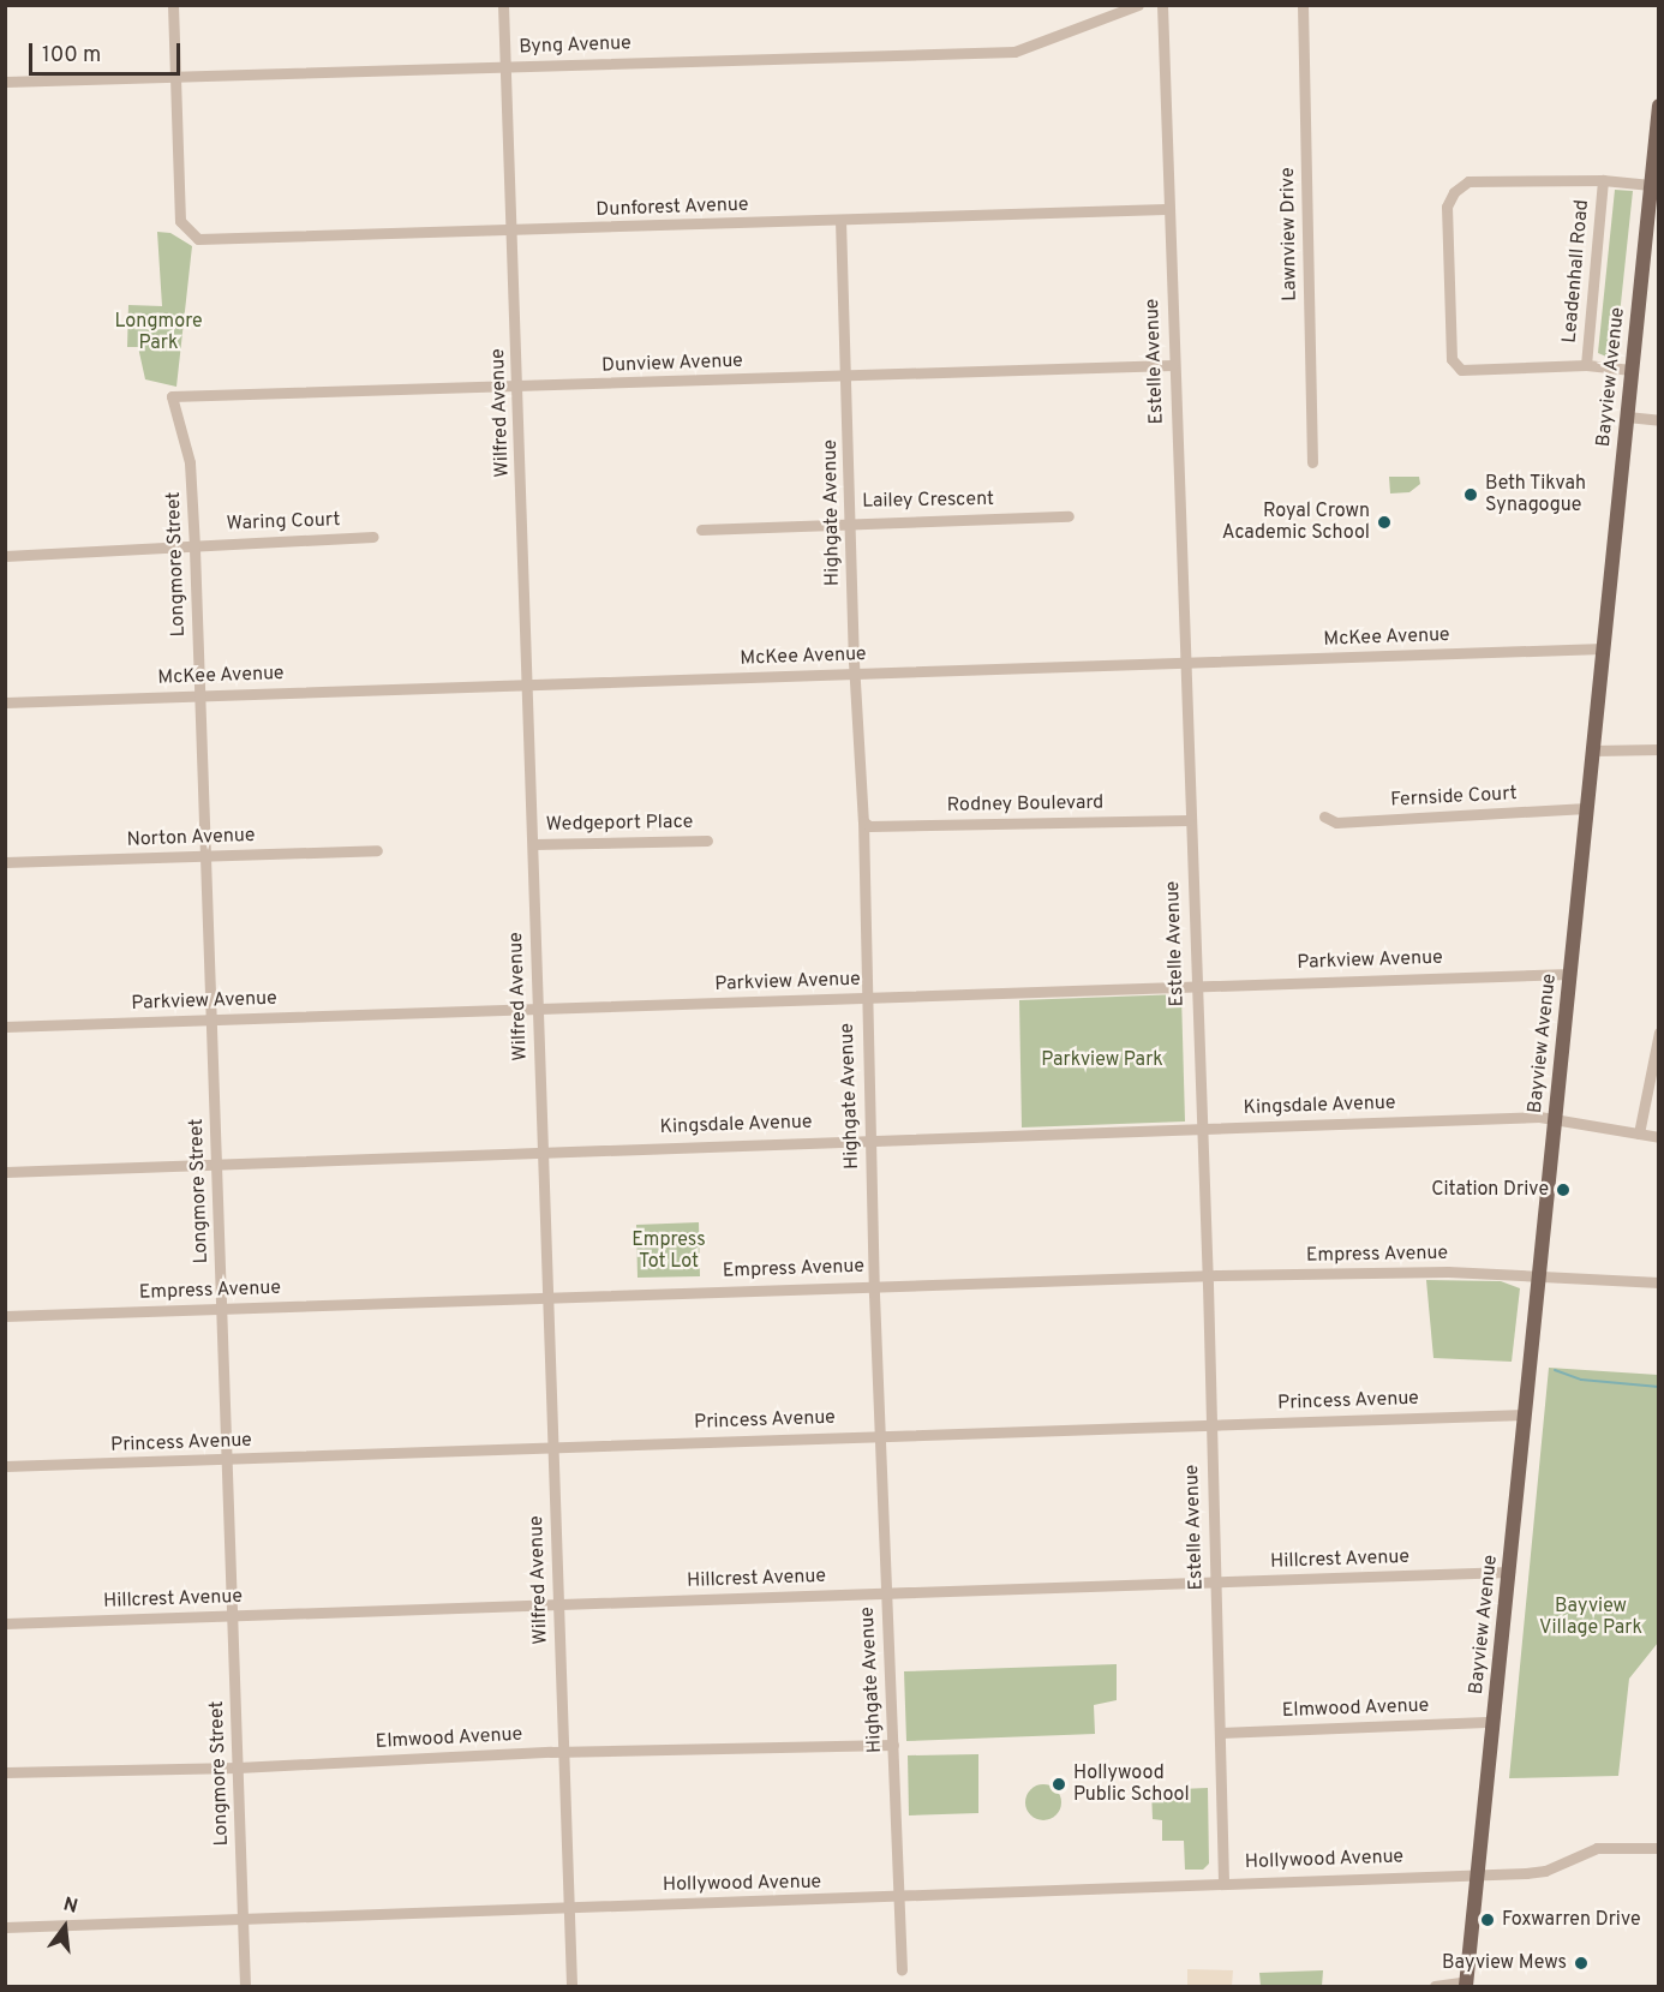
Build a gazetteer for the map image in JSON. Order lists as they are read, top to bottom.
{
  "streets": {
    "main road": ["Bayview Avenue"],
    "street": [
      "Byng Avenue",
      "Dunforest Avenue",
      "Lawnview Drive",
      "Leadenhall Road",
      "Estelle Avenue",
      "Dunview Avenue",
      "Wilfred Avenue",
      "Lailey Crescent",
      "Highgate Avenue",
      "Waring Court",
      "Longmore Street",
      "McKee Avenue",
      "Fernside Court",
      "Rodney Boulevard",
      "Wedgeport Place",
      "Norton Avenue",
      "Parkview Avenue",
      "Kingsdale Avenue",
      "Empress Avenue",
      "Princess Avenue",
      "Hillcrest Avenue",
      "Elmwood Avenue",
      "Hollywood Avenue"
    ]
  },
  "crossings": [
    ["Byng Avenue", "Dunforest Avenue"],
    ["Byng Avenue", "Wilfred Avenue"],
    ["Dunforest Avenue", "Estelle Avenue"],
    ["Dunforest Avenue", "Wilfred Avenue"],
    ["Dunforest Avenue", "Highgate Avenue"],
    ["Estelle Avenue", "Dunview Avenue"],
    ["Estelle Avenue", "McKee Avenue"],
    ["Estelle Avenue", "Rodney Boulevard"],
    ["Estelle Avenue", "Parkview Avenue"],
    ["Estelle Avenue", "Kingsdale Avenue"],
    ["Estelle Avenue", "Empress Avenue"],
    ["Estelle Avenue", "Princess Avenue"],
    ["Estelle Avenue", "Hillcrest Avenue"],
    ["Estelle Avenue", "Elmwood Avenue"],
    ["Estelle Avenue", "Hollywood Avenue"],
    ["Dunview Avenue", "Wilfred Avenue"],
    ["Dunview Avenue", "Highgate Avenue"],
    ["Dunview Avenue", "Longmore Street"],
    ["Bayview Avenue", "McKee Avenue"],
    ["Bayview Avenue", "Fernside Court"],
    ["Bayview Avenue", "Parkview Avenue"],
    ["Bayview Avenue", "Kingsdale Avenue"],
    ["Bayview Avenue", "Empress Avenue"],
    ["Bayview Avenue", "Princess Avenue"],
    ["Bayview Avenue", "Hillcrest Avenue"],
    ["Bayview Avenue", "Elmwood Avenue"],
    ["Bayview Avenue", "Hollywood Avenue"],
    ["Wilfred Avenue", "McKee Avenue"],
    ["Wilfred Avenue", "Wedgeport Place"],
    ["Wilfred Avenue", "Parkview Avenue"],
    ["Wilfred Avenue", "Kingsdale Avenue"],
    ["Wilfred Avenue", "Empress Avenue"],
    ["Wilfred Avenue", "Princess Avenue"],
    ["Wilfred Avenue", "Hillcrest Avenue"],
    ["Wilfred Avenue", "Elmwood Avenue"],
    ["Wilfred Avenue", "Hollywood Avenue"],
    ["Lailey Crescent", "Highgate Avenue"],
    ["Highgate Avenue", "McKee Avenue"],
    ["Highgate Avenue", "Rodney Boulevard"],
    ["Highgate Avenue", "Parkview Avenue"],
    ["Highgate Avenue", "Kingsdale Avenue"],
    ["Highgate Avenue", "Empress Avenue"],
    ["Highgate Avenue", "Princess Avenue"],
    ["Highgate Avenue", "Hillcrest Avenue"],
    ["Highgate Avenue", "Elmwood Avenue"],
    ["Highgate Avenue", "Hollywood Avenue"],
    ["Waring Court", "Longmore Street"],
    ["Longmore Street", "McKee Avenue"],
    ["Longmore Street", "Norton Avenue"],
    ["Longmore Street", "Parkview Avenue"],
    ["Longmore Street", "Kingsdale Avenue"],
    ["Longmore Street", "Empress Avenue"],
    ["Longmore Street", "Princess Avenue"],
    ["Longmore Street", "Hillcrest Avenue"],
    ["Longmore Street", "Elmwood Avenue"],
    ["Longmore Street", "Hollywood Avenue"]
  ],
  "parks": [
    "Longmore Park",
    "Parkview Park",
    "Empress Tot Lot",
    "Bayview Village Park"
  ],
  "places": [
    "Beth Tikvah Synagogue",
    "Royal Crown Academic School",
    "Citation Drive",
    "Hollywood Public School",
    "Foxwarren Drive",
    "Bayview Mews"
  ],
  "scale_bar": "100 m",
  "north": "top"
}
